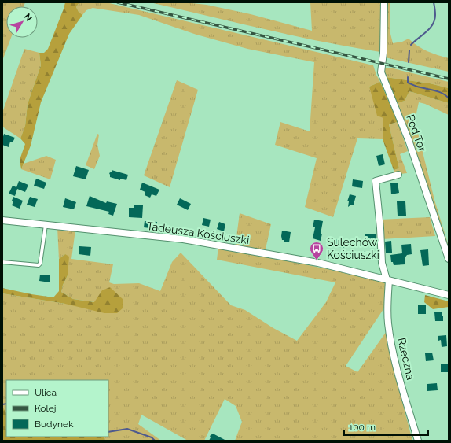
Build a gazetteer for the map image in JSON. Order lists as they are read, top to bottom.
{
  "streets": {
    "street": ["Pod Tor", "Tadeusza Kościuszki", "Rzeczna"]
  },
  "crossings": [
    ["Tadeusza Kościuszki", "Rzeczna"]
  ],
  "places": {
    "bus stop": ["Sulechów Kościuszki"]
  },
  "legend": ["Ulica", "Kolej", "Budynek"],
  "scale_bar": "100 m",
  "north": "top right"
}
